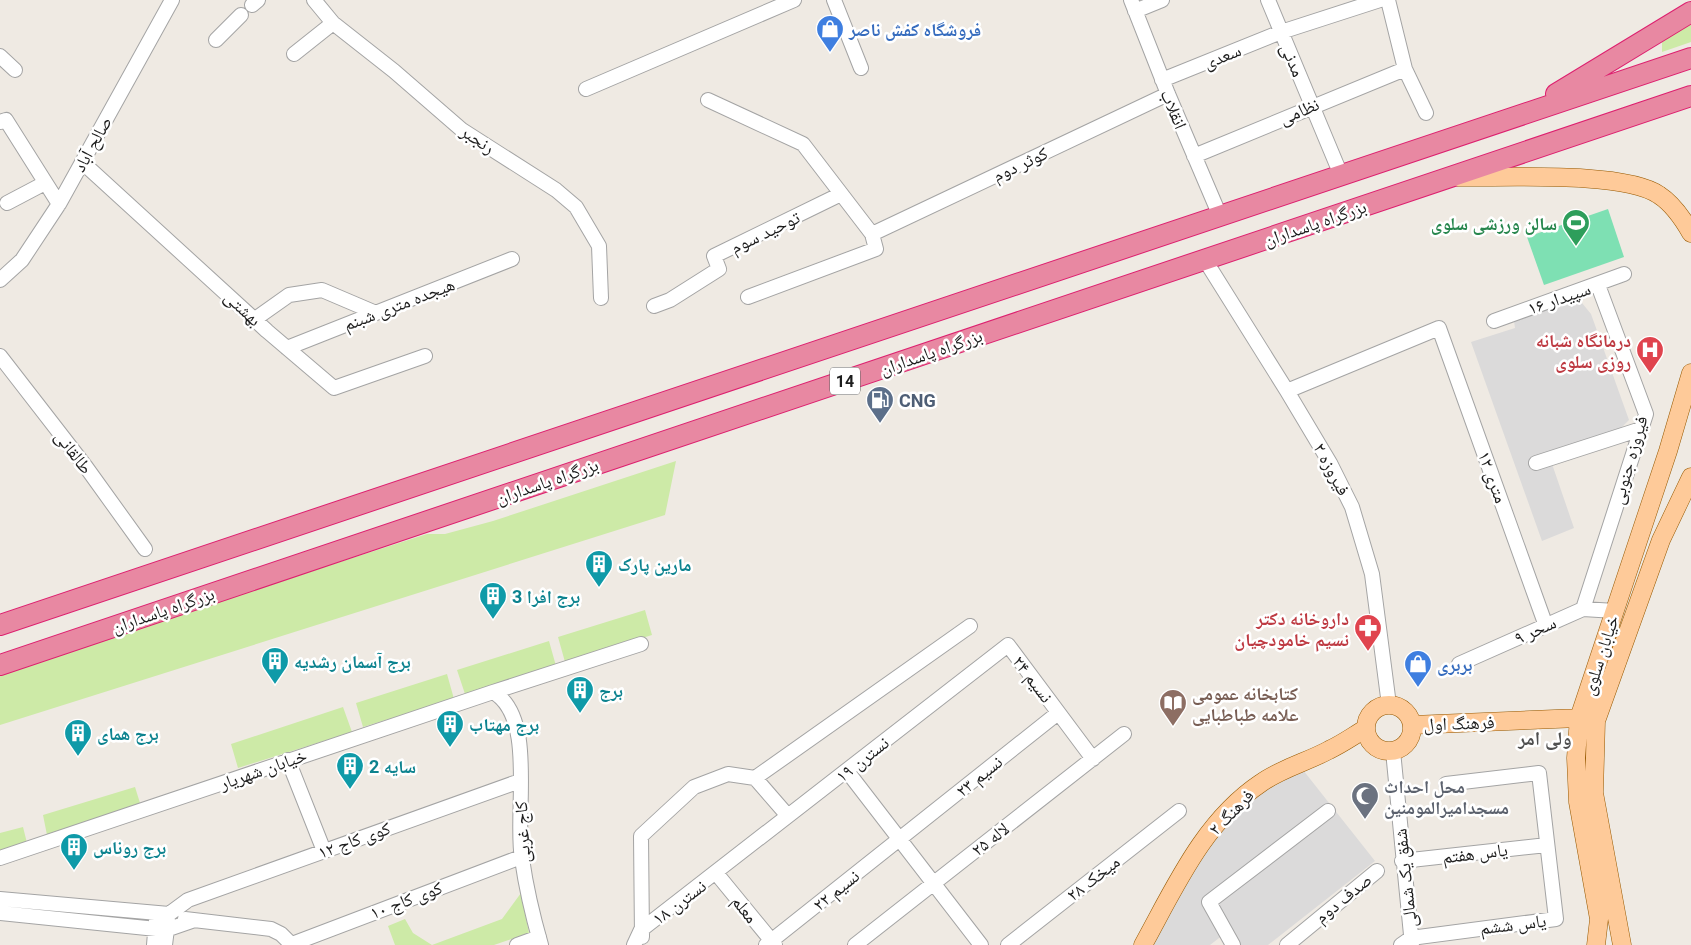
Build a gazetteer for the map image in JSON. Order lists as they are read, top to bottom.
{
  "streets": {
    "highway": ["بزرگراه پاسداران", "14"],
    "main road": ["خیابان سلوی", "فرهنگ اول", "فرهنگ ۲"],
    "street": [
      "سعدی",
      "مدنی",
      "انقلاب",
      "نظامی",
      "رنجبر",
      "صالح آباد",
      "کوثر دوم",
      "توحید سوم",
      "سپیدار ۱۶",
      "هیجده متری شبنم",
      "بهشتی",
      "طالقانی",
      "فیروزه جنوبی",
      "فیروزه ٢",
      "۱۲ متری",
      "سحر ۹",
      "نسیم ۲۴",
      "نسترن ۱۹",
      "خیابان شهریار",
      "نسیم ۲۳",
      "کاج غربی",
      "لاله ۲۵",
      "کوی کاج ۱۲",
      "یاس هفتم",
      "میخک ۲۸",
      "شفق یک شمالی",
      "نسیم ۲۲",
      "صدف دوم",
      "کوی کاج ۱۰",
      "نسترن ۱۸",
      "معلم",
      "یاس ششم"
    ]
  },
  "crossings": [
    ["سعدی", "مدنی"],
    ["سعدی", "انقلاب"],
    ["مدنی", "نظامی"],
    ["مدنی", "بزرگراه پاسداران"],
    ["انقلاب", "نظامی"],
    ["انقلاب", "کوثر دوم"],
    ["انقلاب", "بزرگراه پاسداران"],
    ["صالح آباد", "بهشتی"],
    ["بزرگراه پاسداران", "فیروزه ٢"],
    ["سپیدار ۱۶", "فیروزه جنوبی"],
    ["هیجده متری شبنم", "بهشتی"],
    ["فیروزه جنوبی", "سحر ۹"],
    ["فیروزه ٢", "۱۲ متری"],
    ["فیروزه ٢", "فرهنگ اول"],
    ["فیروزه ٢", "فرهنگ ۲"],
    ["فیروزه ٢", "شفق یک شمالی"],
    ["۱۲ متری", "سحر ۹"],
    ["سحر ۹", "خیابان سلوی"],
    ["خیابان سلوی", "فرهنگ اول"],
    ["نسیم ۲۴", "نسترن ۱۹"],
    ["نسیم ۲۴", "نسیم ۲۳"],
    ["نسیم ۲۴", "لاله ۲۵"],
    ["فرهنگ اول", "فرهنگ ۲"],
    ["فرهنگ اول", "شفق یک شمالی"],
    ["نسترن ۱۹", "نسترن ۱۸"],
    ["نسترن ۱۹", "معلم"],
    ["خیابان شهریار", "کاج غربی"],
    ["نسیم ۲۳", "نسیم ۲۲"],
    ["فرهنگ ۲", "شفق یک شمالی"],
    ["کاج غربی", "کوی کاج ۱۲"],
    ["کاج غربی", "کوی کاج ۱۰"],
    ["یاس هفتم", "شفق یک شمالی"],
    ["یاس هفتم", "یاس ششم"],
    ["شفق یک شمالی", "یاس ششم"],
    ["نسیم ۲۲", "معلم"],
    ["نسترن ۱۸", "معلم"]
  ],
  "districts": ["ولی امر"],
  "places": {
    "shop": ["فروشگاه کفش ناصر", "بربری"],
    "sports": ["سالن ورزشی سلوی"],
    "hospital": ["درمانگاه شبانه روزی سلوی"],
    "fuel station": ["CNG"],
    "building": [
      "مارین پارک",
      "برج افرا 3",
      "برج آسمان رشدیه",
      "برج",
      "برج مهتاب",
      "برج همای",
      "سایه 2",
      "برج روناس"
    ],
    "pharmacy": ["داروخانه دکتر نسیم خامودچیان"],
    "library": ["کتابخانه عمومی علامه طباطبایی"],
    "mosque": ["محل احداث مسجدامیرالمومنین"]
  }
}
